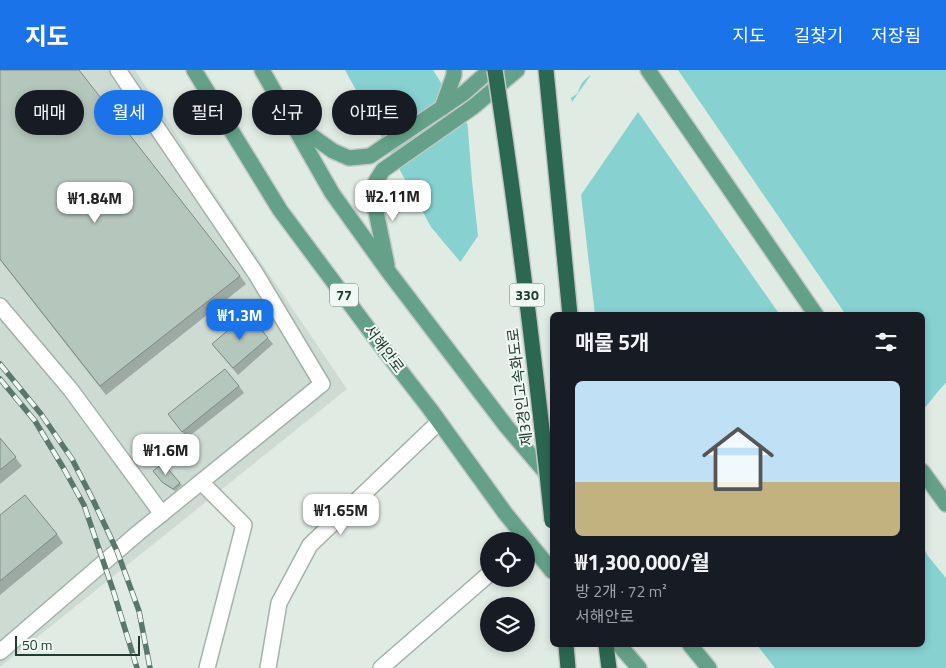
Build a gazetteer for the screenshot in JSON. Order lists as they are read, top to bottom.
{
  "streets": {
    "highway": ["330", "제3경인고속화도로"],
    "main road": ["77", "서해안로"]
  },
  "scale_bar": "50 m",
  "page": {
    "header": "지도",
    "nav": ["지도", "길찾기", "저장됨"],
    "chip": [
      "매매",
      "월세",
      "필터",
      "신규",
      "아파트"
    ],
    "price": [
      "₩2.11M",
      "₩1.84M",
      "₩1.3M",
      "₩1.6M",
      "₩1.65M"
    ],
    "heading": "매물 5개",
    "list": [
      {
        "name": "₩1,300,000/월",
        "note": "방 2개 · 72 m² · 서해안로"
      }
    ],
    "scale": "50 m"
  }
}
